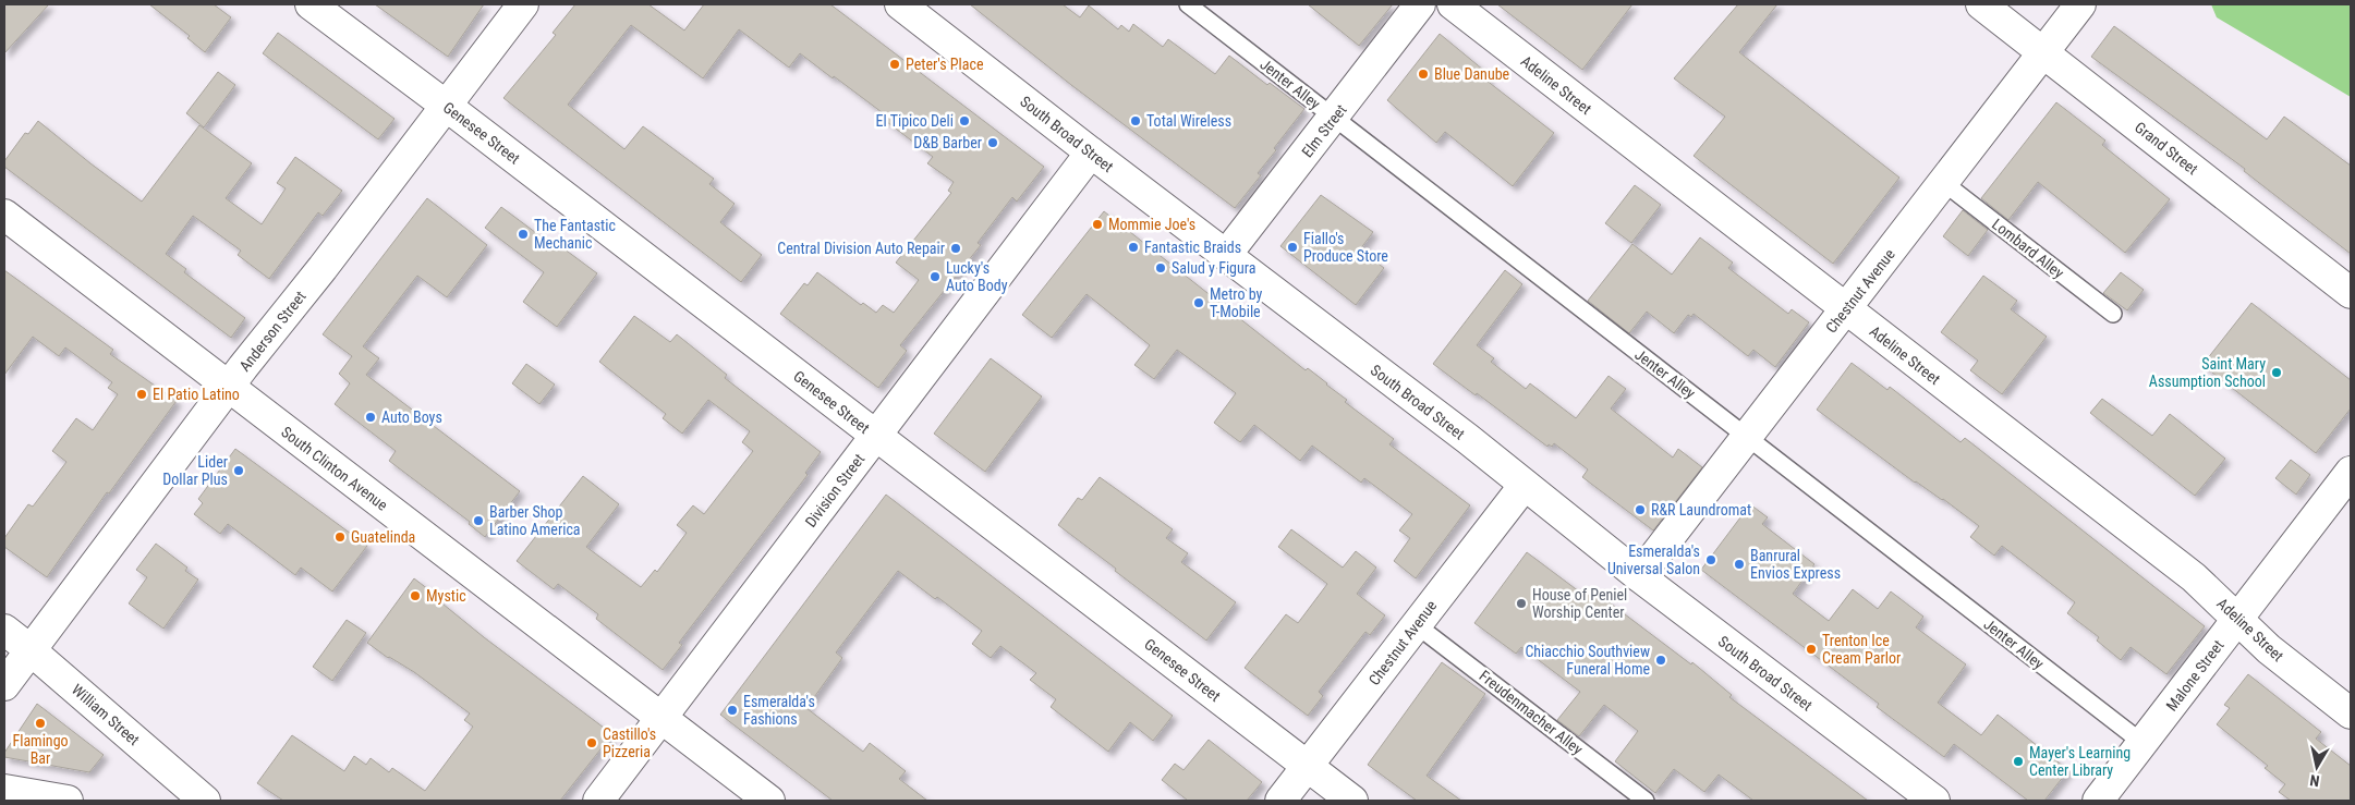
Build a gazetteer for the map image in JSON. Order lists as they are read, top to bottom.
{
  "streets": {
    "street": [
      "Adeline Street",
      "Elm Street",
      "Genesee Street",
      "South Broad Street",
      "Grand Street",
      "Chestnut Avenue",
      "Anderson Street",
      "South Clinton Avenue",
      "Division Street",
      "Malone Street",
      "William Street"
    ],
    "lane": ["Jenter Alley", "Lombard Alley", "Freudenmacher Alley"]
  },
  "crossings": [
    ["Jenter Alley", "Elm Street"],
    ["Jenter Alley", "Chestnut Avenue"],
    ["Jenter Alley", "Malone Street"],
    ["Adeline Street", "Chestnut Avenue"],
    ["Adeline Street", "Malone Street"],
    ["Elm Street", "South Broad Street"],
    ["Genesee Street", "Chestnut Avenue"],
    ["Genesee Street", "Anderson Street"],
    ["Genesee Street", "Division Street"],
    ["South Broad Street", "Chestnut Avenue"],
    ["South Broad Street", "Division Street"],
    ["Grand Street", "Chestnut Avenue"],
    ["Lombard Alley", "Chestnut Avenue"],
    ["Chestnut Avenue", "Freudenmacher Alley"],
    ["Anderson Street", "South Clinton Avenue"],
    ["Anderson Street", "William Street"],
    ["South Clinton Avenue", "Division Street"]
  ],
  "places": [
    "Peter's Place",
    "Blue Danube",
    "El Tipico Deli",
    "Total Wireless",
    "D&B Barber",
    "Mommie Joe's",
    "The Fantastic Mechanic",
    "Fantastic Braids",
    "Fiallo's Produce Store",
    "Central Division Auto Repair",
    "Salud y Figura",
    "Lucky's Auto Body",
    "Metro by T-Mobile",
    "Saint Mary Assumption School",
    "El Patio Latino",
    "Auto Boys",
    "Lider Dollar Plus",
    "R&R Laundromat",
    "Barber Shop Latino America",
    "Guatelinda",
    "Esmeralda's Universal Salon",
    "Banrural Envios Express",
    "Mystic",
    "House of Peniel Worship Center",
    "Trenton Ice Cream Parlor",
    "Chiacchio Southview Funeral Home",
    "Esmeralda's Fashions",
    "Flamingo Bar",
    "Castillo's Pizzeria",
    "Mayer's Learning Center Library"
  ],
  "north": "bottom"
}
